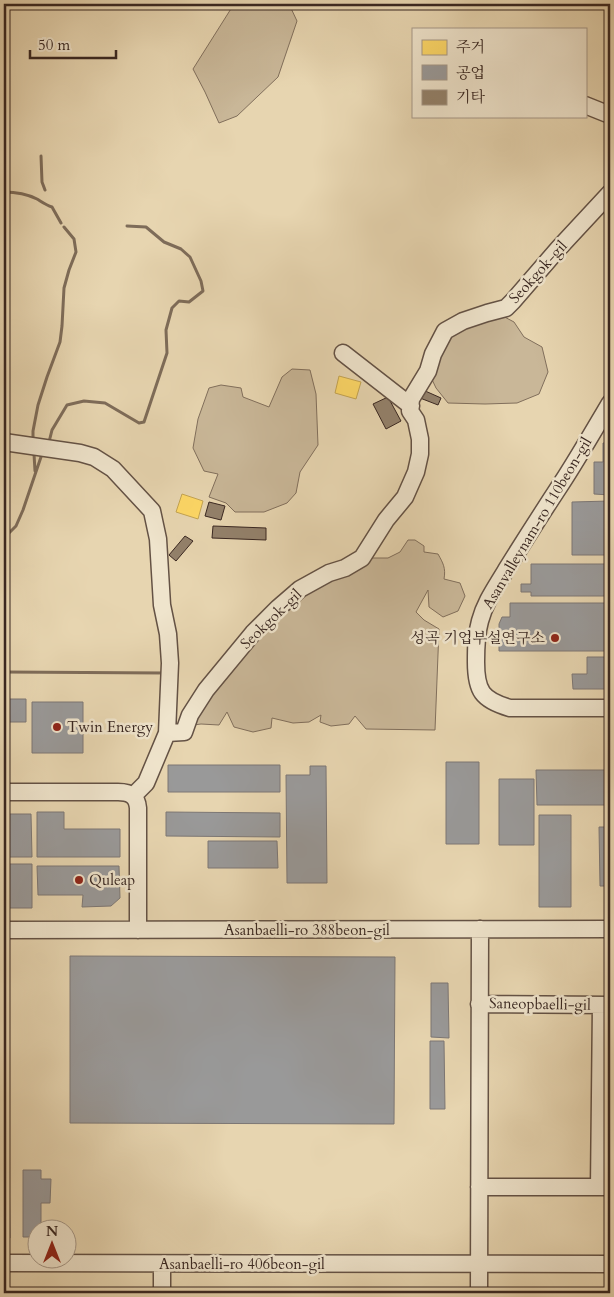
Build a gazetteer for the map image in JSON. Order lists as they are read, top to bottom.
{
  "streets": {
    "street": [
      "Seokgok-gil",
      "Asanvalleynam-ro 110beon-gil",
      "Asanbaelli-ro 388beon-gil",
      "Saneopbaelli-gil",
      "Asanbaelli-ro 406beon-gil"
    ]
  },
  "places": ["성곡 기업부설연구소", "Twin Energy", "Quleap"],
  "legend": ["주거", "공업", "기타"],
  "scale_bar": "50 m",
  "north": "top"
}
